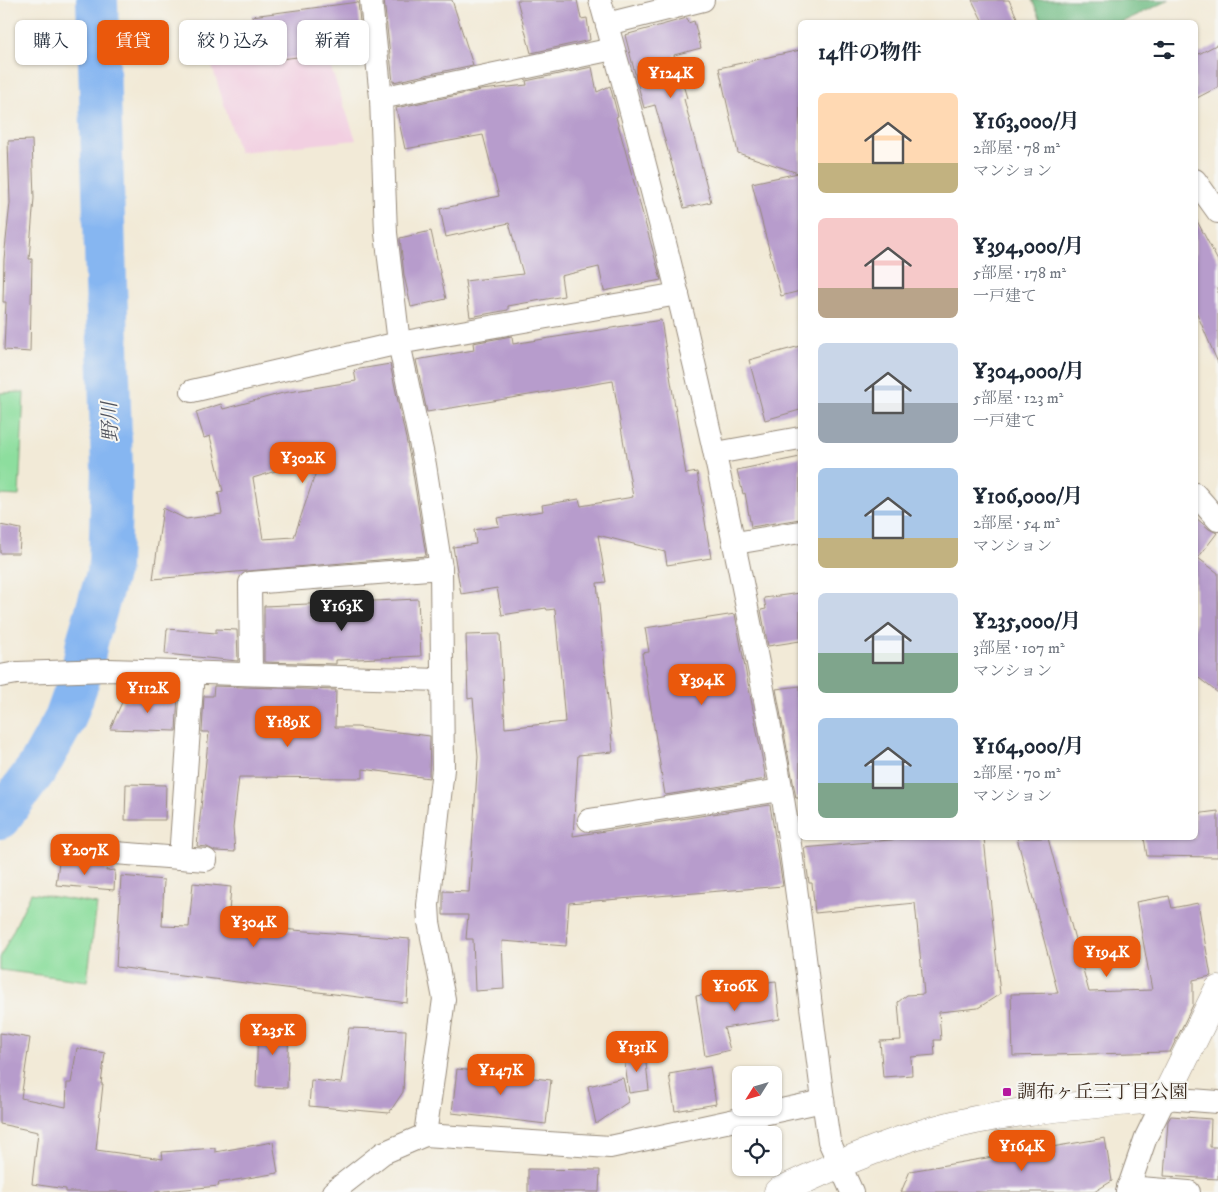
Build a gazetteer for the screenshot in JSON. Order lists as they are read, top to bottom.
{
  "water": ["野川"],
  "places": {
    "transit": ["調布ヶ丘三丁目公園"]
  },
  "north": "bottom left",
  "page": {
    "chip": [
      "購入",
      "賃貸",
      "絞り込み",
      "新着"
    ],
    "heading": "14件の物件",
    "price": [
      "¥124K",
      "¥302K",
      "¥163K",
      "¥394K",
      "¥112K",
      "¥189K",
      "¥207K",
      "¥304K",
      "¥194K",
      "¥106K",
      "¥235K",
      "¥131K",
      "¥147K",
      "¥164K"
    ],
    "list": [
      {
        "name": "¥163,000/月",
        "note": "2部屋 · 78 m² · マンション"
      },
      {
        "name": "¥394,000/月",
        "note": "5部屋 · 178 m² · 一戸建て"
      },
      {
        "name": "¥304,000/月",
        "note": "5部屋 · 123 m² · 一戸建て"
      },
      {
        "name": "¥106,000/月",
        "note": "2部屋 · 54 m² · マンション"
      },
      {
        "name": "¥235,000/月",
        "note": "3部屋 · 107 m² · マンション"
      },
      {
        "name": "¥164,000/月",
        "note": "2部屋 · 70 m² · マンション"
      }
    ]
  }
}
